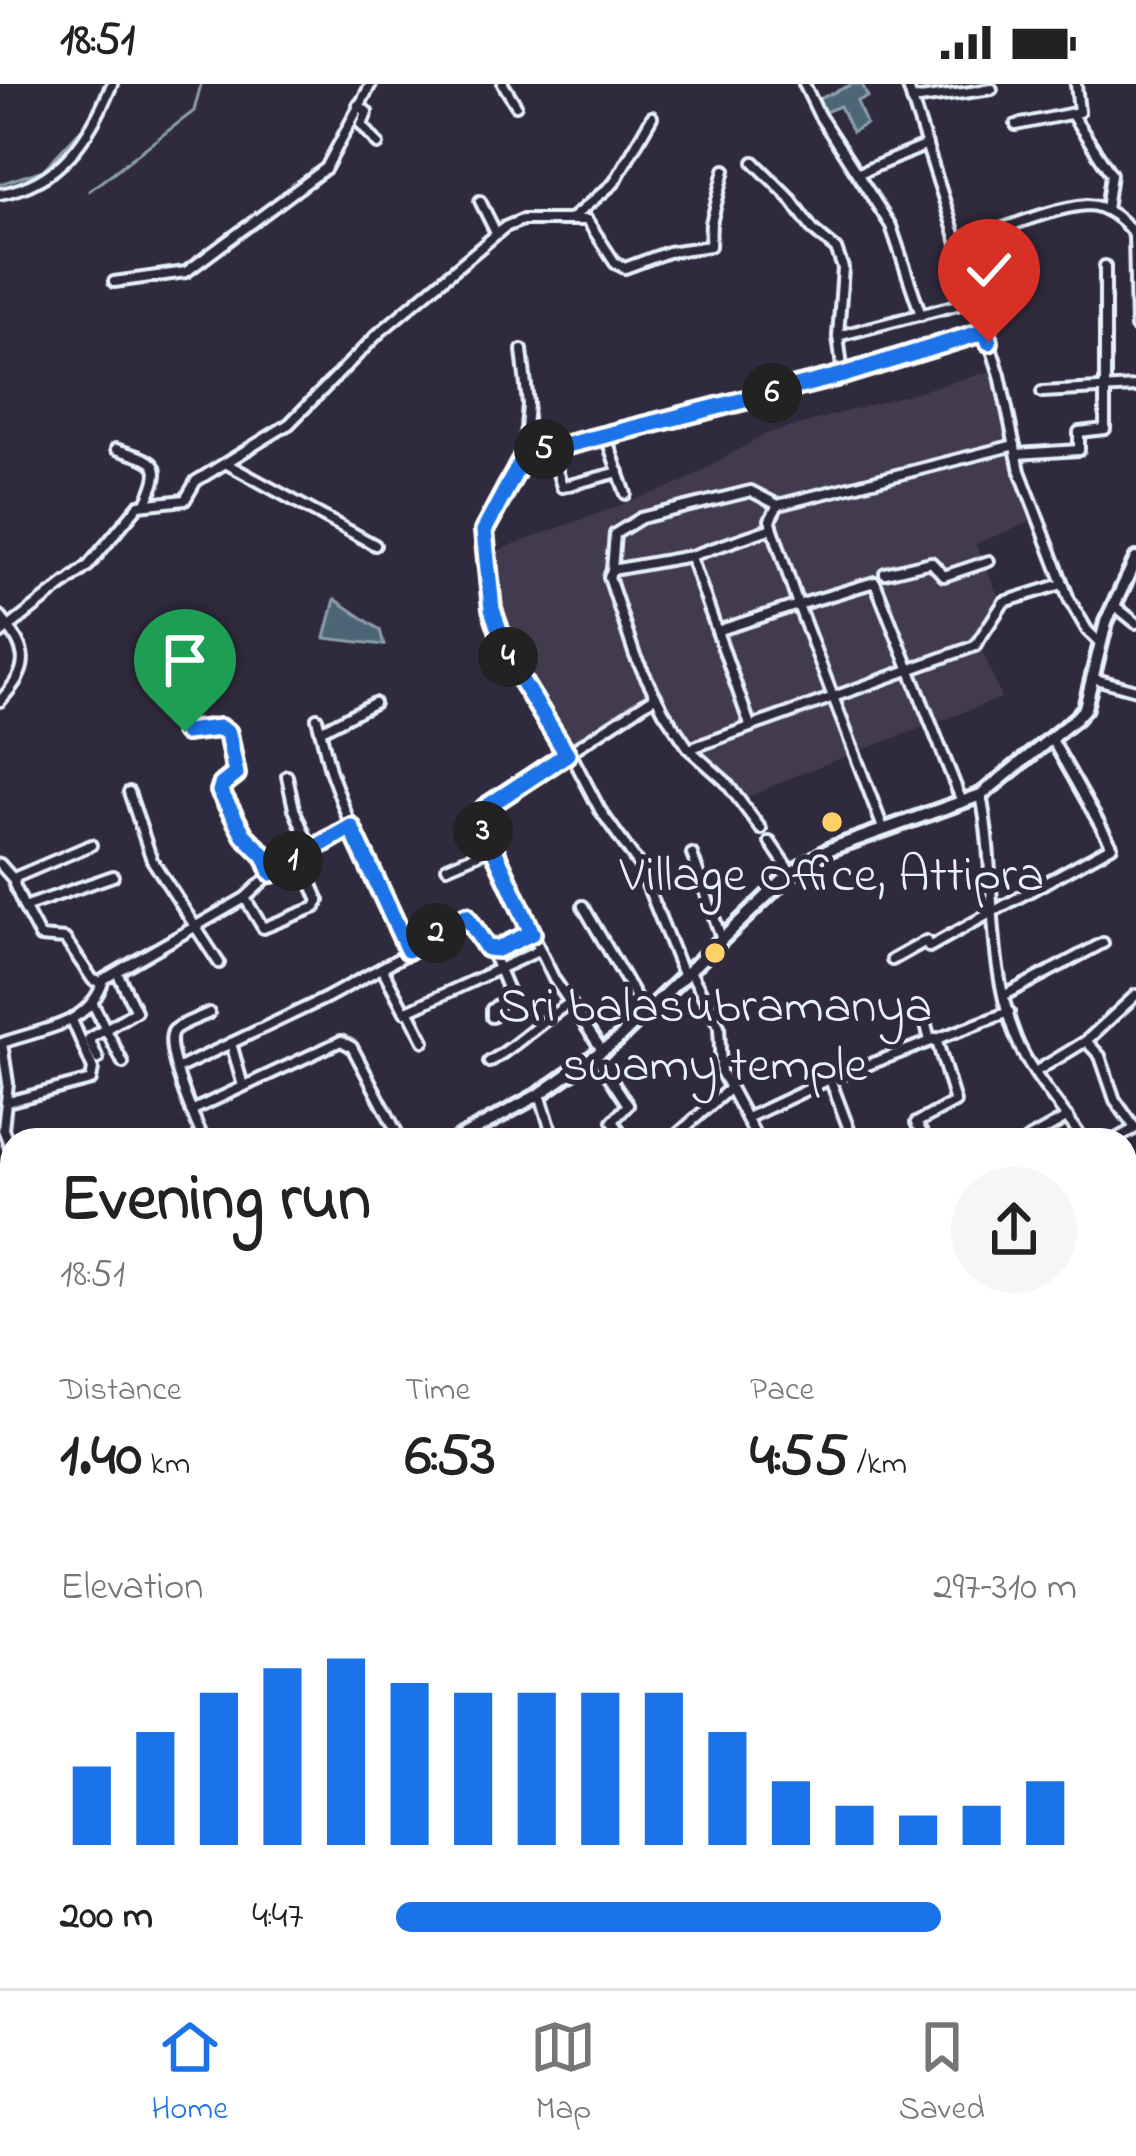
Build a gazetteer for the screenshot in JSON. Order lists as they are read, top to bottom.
{
  "places": ["Village Office, Attipra", "Sri balasubramanya swamy temple"],
  "page": {
    "status": "18:51",
    "pins": [
      "6",
      "5",
      "4",
      "3",
      "1",
      "2"
    ],
    "heading": ["Evening run", "18:51"],
    "stats": [
      ["Distance", "1.40 km"],
      ["Time", "6:53"],
      ["Pace", "4:55 /km"]
    ],
    "chart": ["Elevation", "297–310 m"],
    "list": [
      {
        "name": "200 m",
        "note": "4:47"
      }
    ],
    "tabs": ["Home", "Map", "Saved"]
  }
}
